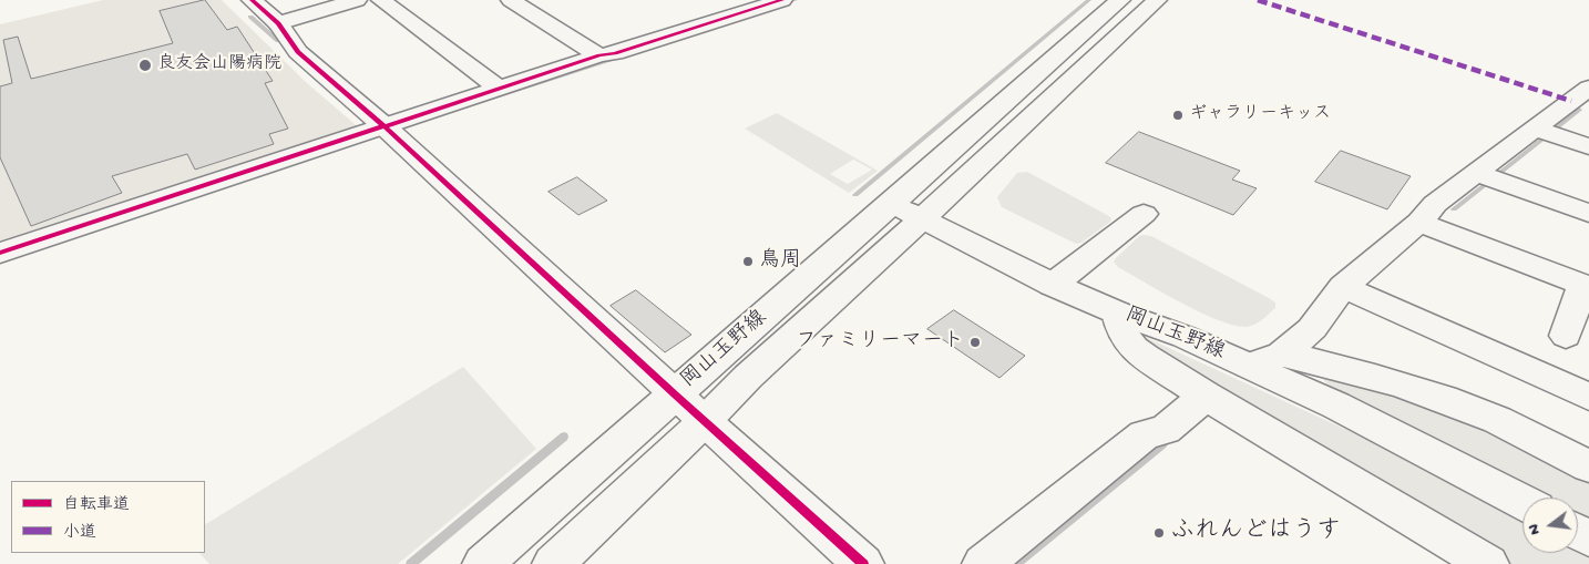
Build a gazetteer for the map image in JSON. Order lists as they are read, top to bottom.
{
  "streets": {
    "street": ["岡山玉野線"]
  },
  "places": [
    "良友会山陽病院",
    "ギャラリーキッス",
    "鳥周",
    "ファミリーマート",
    "ふれんどはうす"
  ],
  "legend": ["自転車道", "小道"],
  "north": "left"
}
